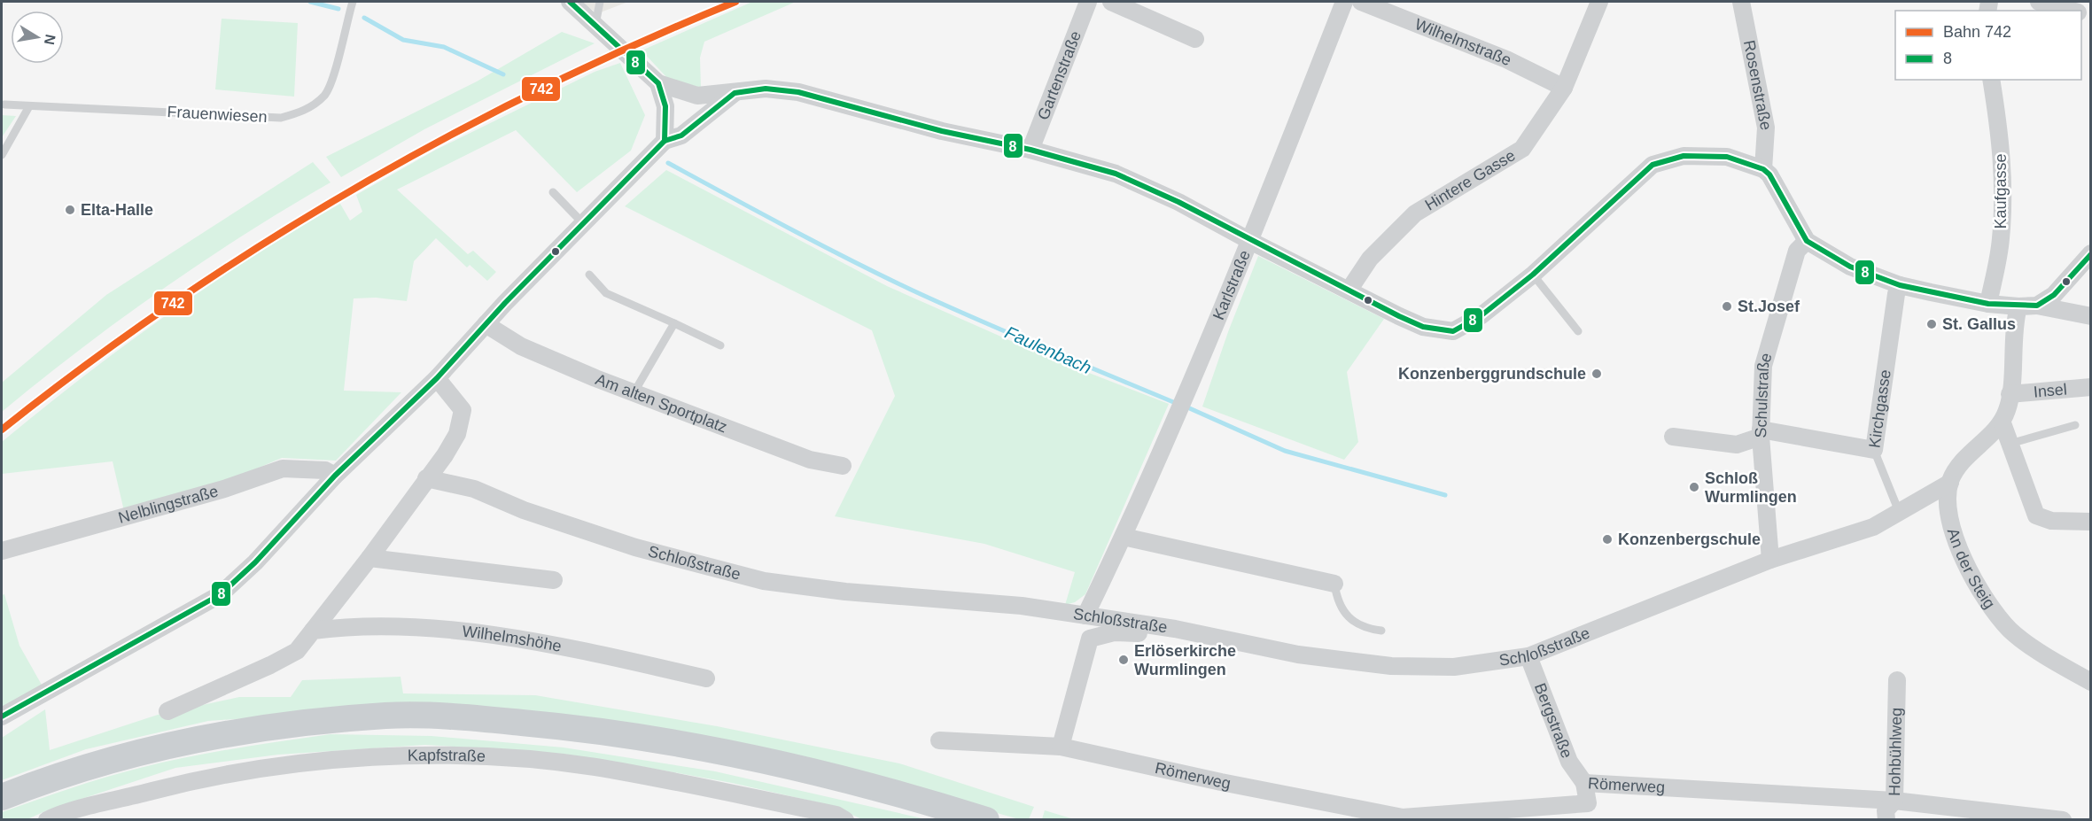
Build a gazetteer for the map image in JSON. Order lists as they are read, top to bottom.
{
  "streets": {
    "street": [
      "Wilhelmstraße",
      "Gartenstraße",
      "Rosenstraße",
      "Hintere Gasse",
      "Kaufgasse",
      "Karlstraße",
      "Insel",
      "Schulstraße",
      "Am alten Sportplatz",
      "Kirchgasse",
      "Nelblingstraße",
      "Schloßstraße",
      "An der Steig",
      "Wilhelmshöhe",
      "Bergstraße",
      "Hohbühlweg",
      "Kapfstraße",
      "Römerweg"
    ],
    "lane": ["Frauenwiesen"]
  },
  "crossings": [
    ["Wilhelmstraße", "Hintere Gasse"],
    ["Karlstraße", "Schloßstraße"],
    ["Schulstraße", "Kirchgasse"],
    ["Schulstraße", "Schloßstraße"],
    ["Schloßstraße", "An der Steig"],
    ["Schloßstraße", "Bergstraße"],
    ["Bergstraße", "Römerweg"],
    ["Hohbühlweg", "Römerweg"]
  ],
  "water": ["Faulenbach"],
  "places": [
    "Elta-Halle",
    "St.Josef",
    "St. Gallus",
    "Konzenberggrundschule",
    "Schloß Wurmlingen",
    "Konzenbergschule",
    "Erlöserkirche Wurmlingen"
  ],
  "lines": ["rail line 742", "transit line 8"],
  "legend": ["Bahn 742", "8"],
  "north": "right"
}
